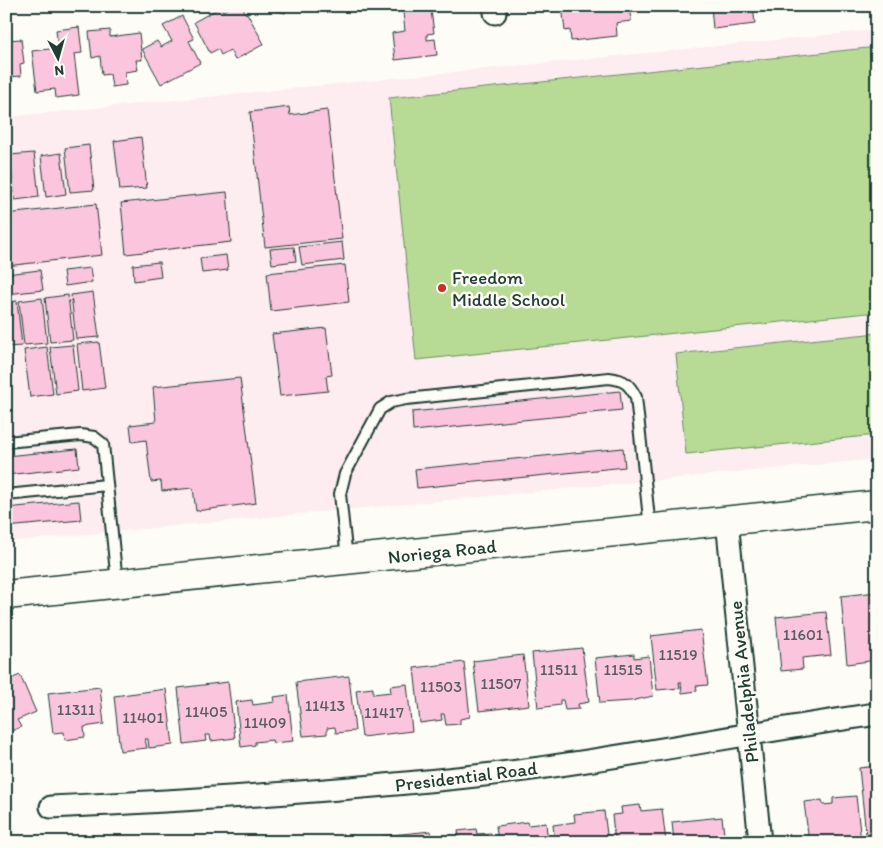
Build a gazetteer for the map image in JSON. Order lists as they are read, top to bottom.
{
  "streets": {
    "street": ["Noriega Road", "Philadelphia Avenue", "Presidential Road"]
  },
  "crossings": [
    ["Noriega Road", "Philadelphia Avenue"],
    ["Philadelphia Avenue", "Presidential Road"]
  ],
  "places": ["Freedom Middle School"],
  "house_numbers": [
    "11601",
    "11519",
    "11511",
    "11515",
    "11507",
    "11503",
    "11413",
    "11311",
    "11405",
    "11417",
    "11401",
    "11409"
  ],
  "north": "bottom"
}
